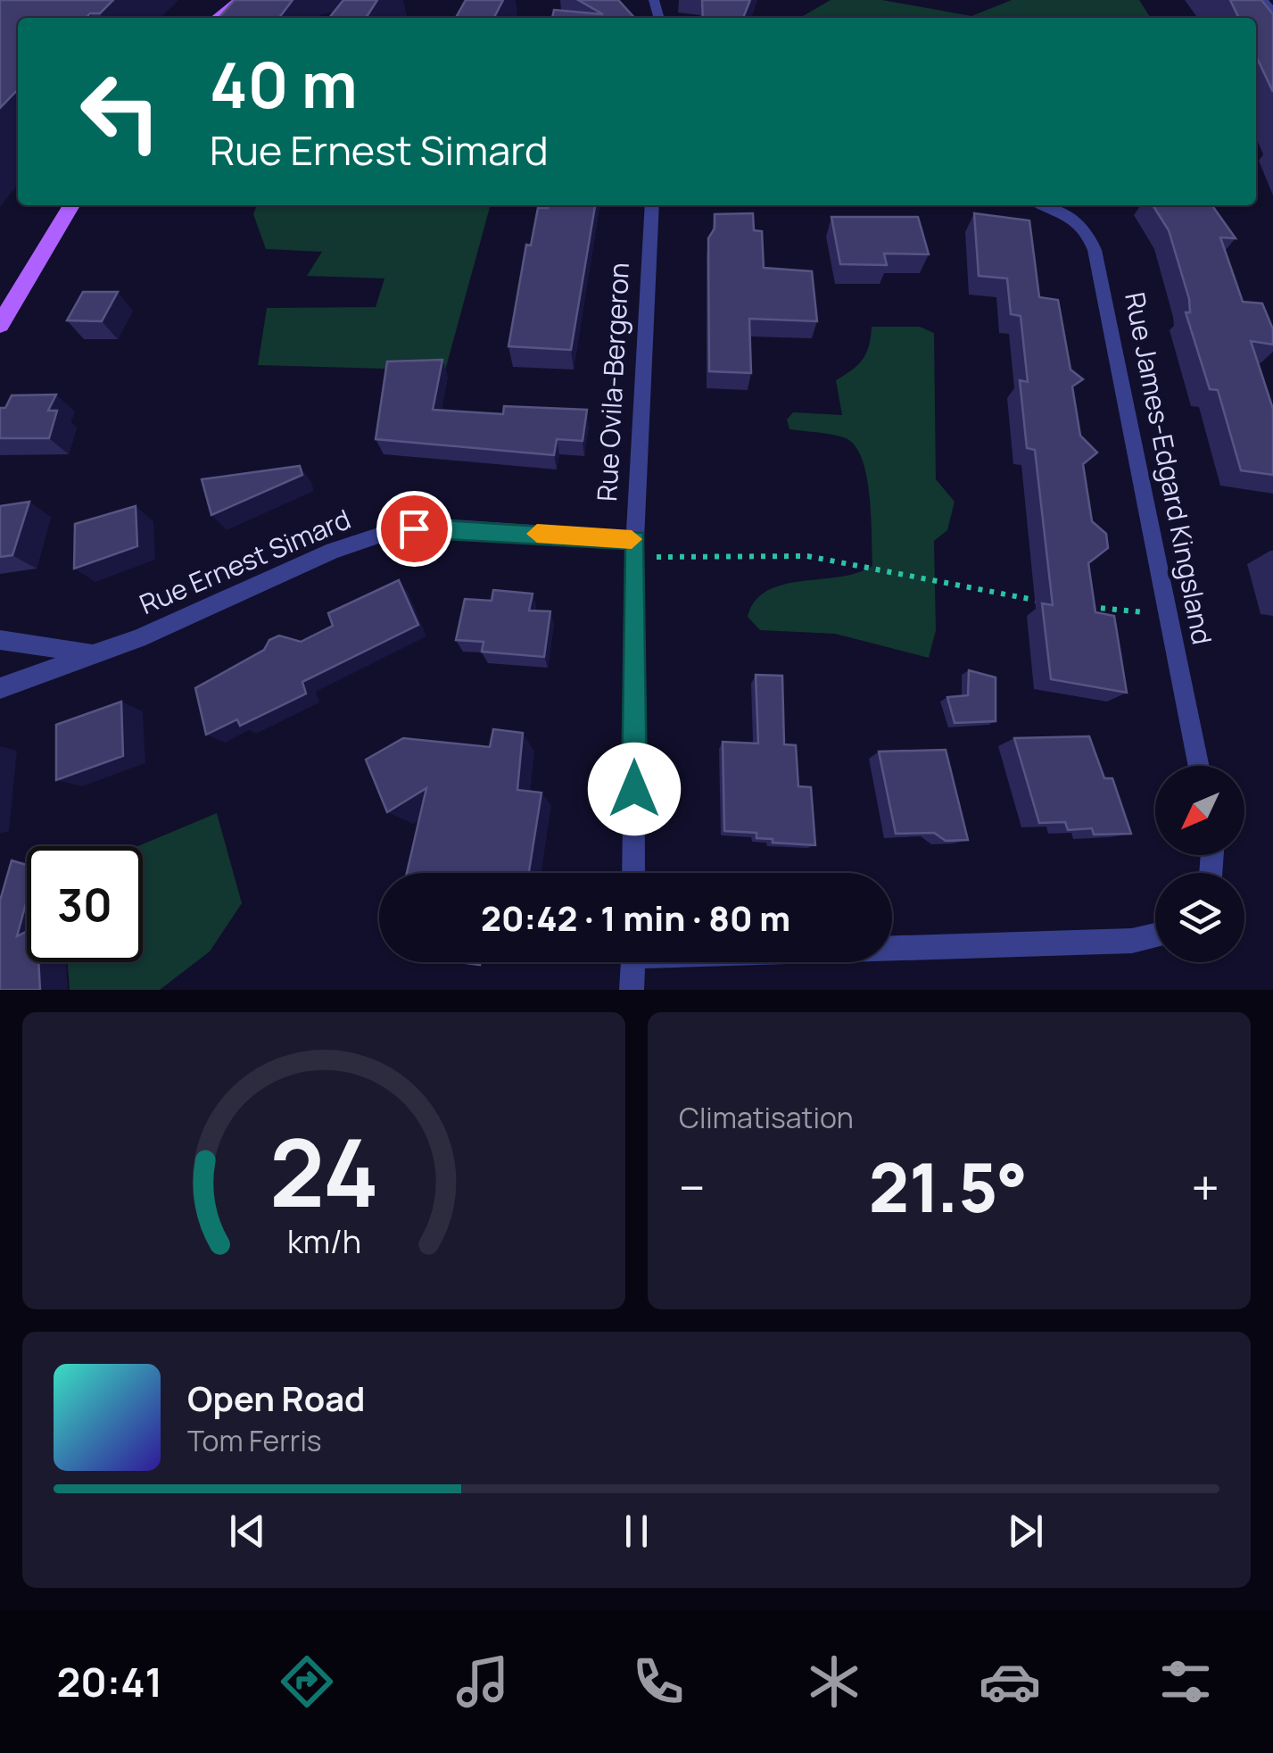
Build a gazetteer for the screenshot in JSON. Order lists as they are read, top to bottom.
{
  "streets": {
    "street": ["Rue Ovila-Bergeron", "Rue James-Edgard Kingsland", "Rue Ernest Simard"]
  },
  "crossings": [
    ["Rue Ovila-Bergeron", "Rue Ernest Simard"]
  ],
  "north": "bottom left",
  "page": {
    "turn": ["40 m", "Rue Ernest Simard"],
    "limit": "30",
    "trip": "20:42 · 1 min · 80 m",
    "tile": "Climatisation",
    "heat": ["−", "21.5°", "+"],
    "song": ["Open Road", "Tom Ferris"],
    "tabs": "20:41",
    "gauge": ["24", "km/h"]
  }
}
